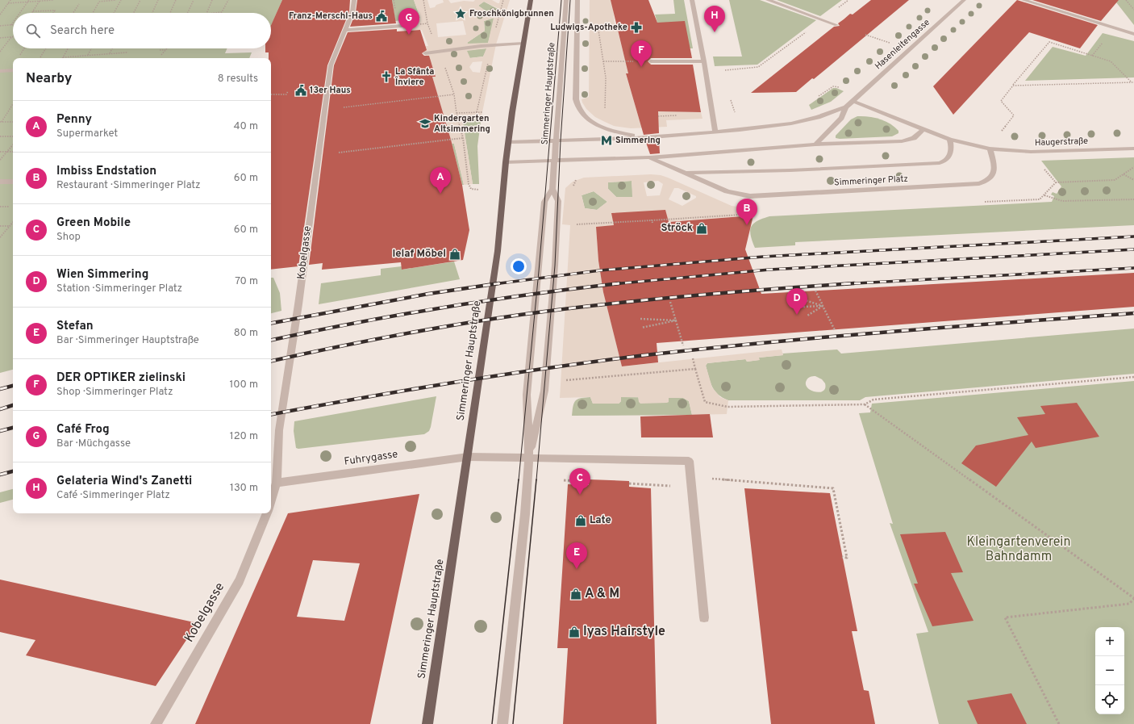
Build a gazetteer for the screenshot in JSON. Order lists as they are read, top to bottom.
{
  "streets": {
    "main road": ["Simmeringer Hauptstraße"],
    "street": [
      "Hasenleitengasse",
      "Haugerstraße",
      "Simmeringer Platz",
      "Kobelgasse",
      "Fuhrygasse"
    ]
  },
  "crossings": [
    ["Simmeringer Hauptstraße", "Simmeringer Platz"],
    ["Simmeringer Hauptstraße", "Fuhrygasse"],
    ["Haugerstraße", "Simmeringer Platz"],
    ["Kobelgasse", "Fuhrygasse"]
  ],
  "parks": ["Kleingartenverein Bahndamm"],
  "places": {
    "place": ["Froschkönigbrunnen"],
    "public building": ["Franz-Merschl-Haus", "13er Haus"],
    "pharmacy": ["Ludwigs-Apotheke"],
    "church": ["La Sfânta Înviere"],
    "school or university": ["Kindergarten Altsimmering"],
    "metro station": ["Simmering"],
    "shop": [
      "Ströck",
      "Ielaf Möbel",
      "Late",
      "A & M",
      "Iyas Hairstyle"
    ]
  },
  "page": {
    "pins": [
      "H",
      "G",
      "F",
      "A",
      "B",
      "D",
      "C",
      "E"
    ],
    "search": "Search here",
    "heading": ["Nearby", "8 results"],
    "list": [
      {
        "mark": "A",
        "name": "Penny",
        "note": "Supermarket",
        "value": "40 m"
      },
      {
        "mark": "B",
        "name": "Imbiss Endstation",
        "note": "Restaurant · Simmeringer Platz",
        "value": "60 m"
      },
      {
        "mark": "C",
        "name": "Green Mobile",
        "note": "Shop",
        "value": "60 m"
      },
      {
        "mark": "D",
        "name": "Wien Simmering",
        "note": "Station · Simmeringer Platz",
        "value": "70 m"
      },
      {
        "mark": "E",
        "name": "Stefan",
        "note": "Bar · Simmeringer Hauptstraße",
        "value": "80 m"
      },
      {
        "mark": "F",
        "name": "DER OPTIKER zielinski",
        "note": "Shop · Simmeringer Platz",
        "value": "100 m"
      },
      {
        "mark": "G",
        "name": "Café Frog",
        "note": "Bar · Müchgasse",
        "value": "120 m"
      },
      {
        "mark": "H",
        "name": "Gelateria Wind's Zanetti",
        "note": "Café · Simmeringer Platz",
        "value": "130 m"
      }
    ],
    "map_buttons": ["+", "−"]
  }
}
